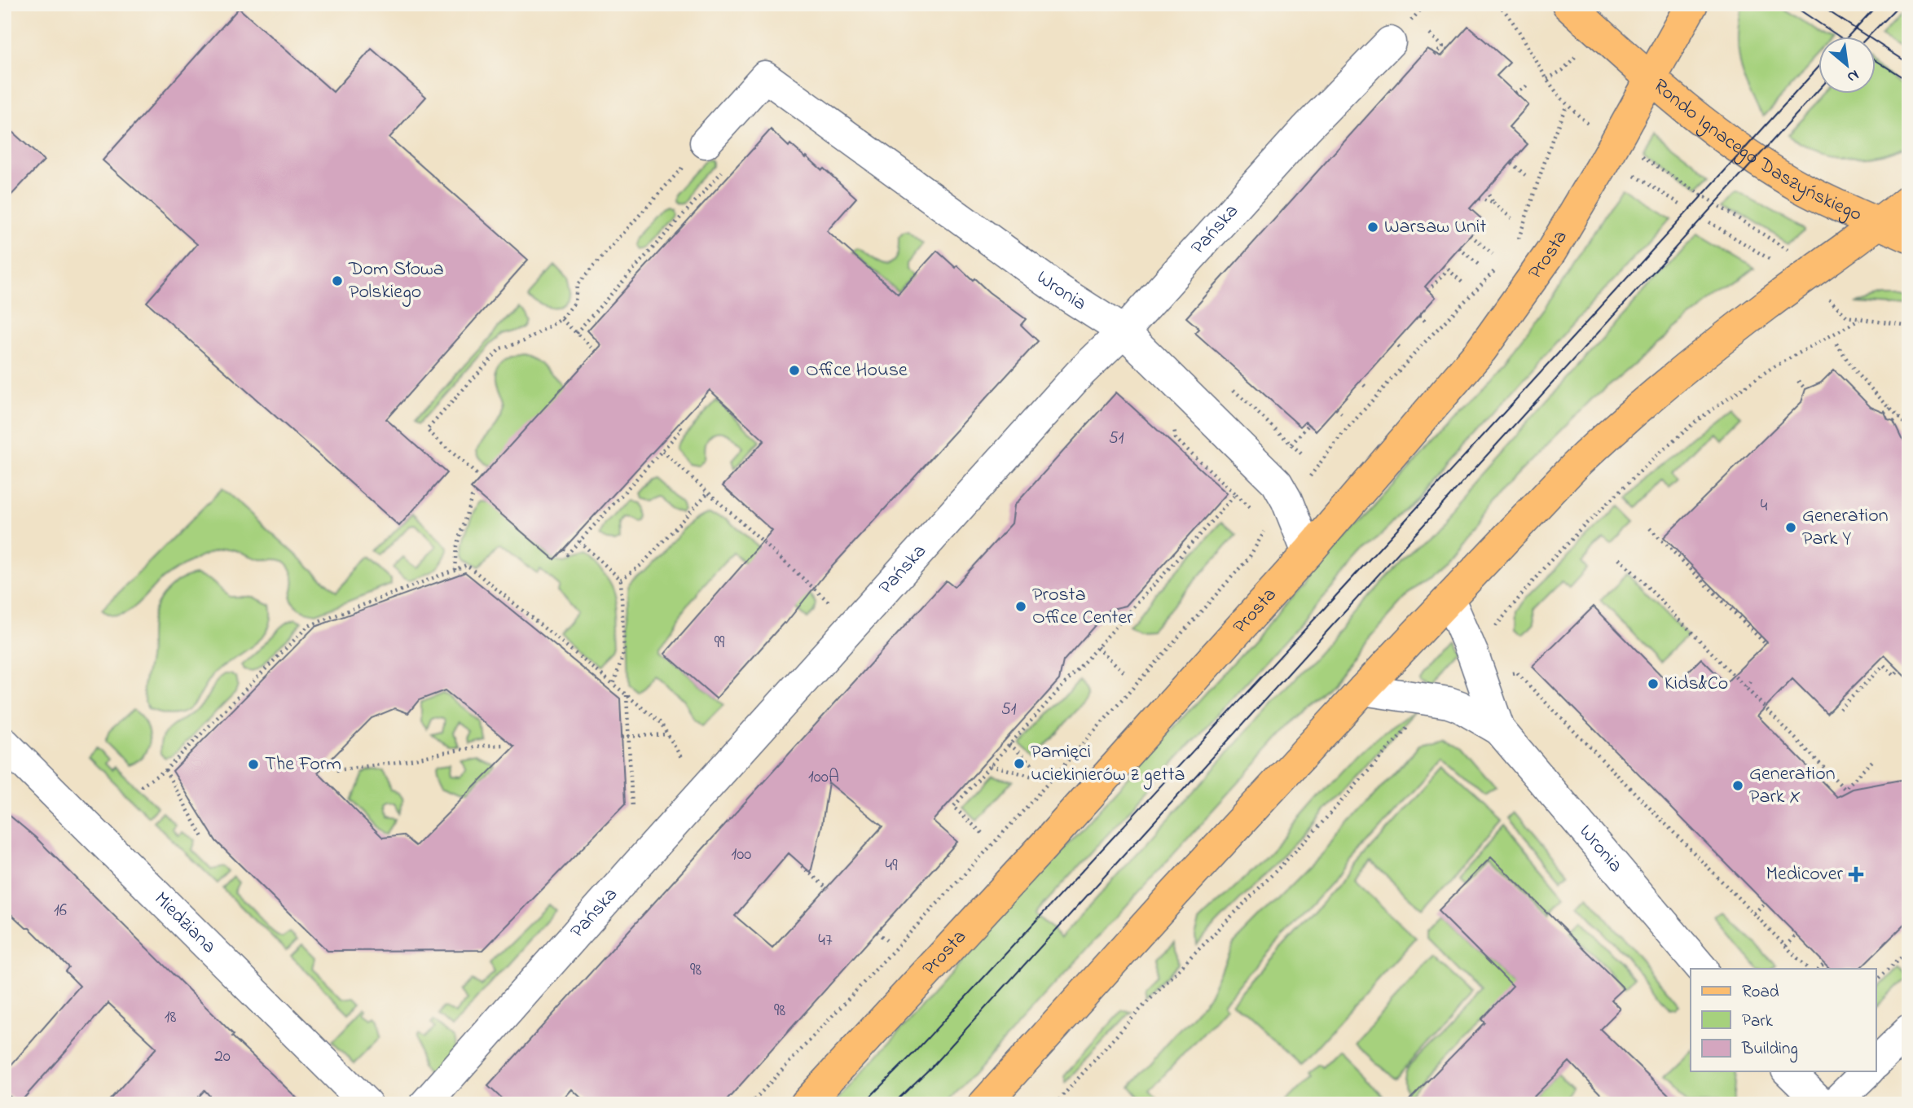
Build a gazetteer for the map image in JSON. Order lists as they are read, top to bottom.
{
  "streets": {
    "main road": ["Rondo Ignacego Daszyńskiego", "Prosta"],
    "street": ["Pańska", "Wronia", "Miedziana"]
  },
  "crossings": [
    ["Rondo Ignacego Daszyńskiego", "Prosta"],
    ["Pańska", "Wronia"],
    ["Prosta", "Wronia"]
  ],
  "places": {
    "other": [
      "Warsaw Unit",
      "Dom Słowa Polskiego",
      "Office House",
      "Generation Park Y",
      "Prosta Office Center",
      "Kids&Co",
      "Pamięci uciekinierów z getta",
      "The Form",
      "Generation Park X"
    ],
    "health": ["Medicover"]
  },
  "house_numbers": [
    "51",
    "4",
    "99",
    "51",
    "100A",
    "100",
    "49",
    "16",
    "47",
    "98",
    "98",
    "18",
    "20"
  ],
  "legend": ["Road", "Park", "Building"],
  "north": "bottom right"
}
